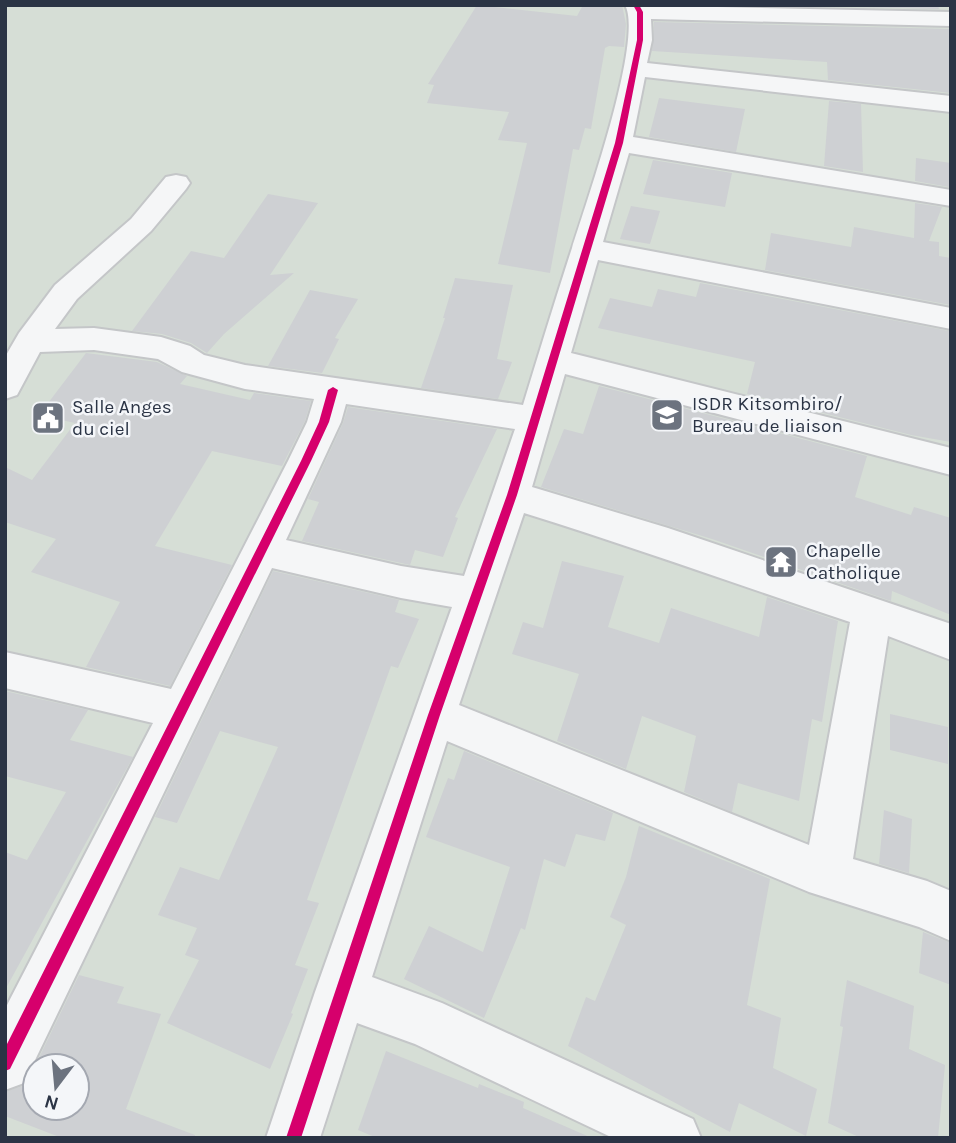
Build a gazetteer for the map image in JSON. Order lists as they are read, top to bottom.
{
  "places": {
    "school or university": ["ISDR Kitsombiro/ Bureau de liaison"],
    "public building": ["Salle Anges du ciel"],
    "temple": ["Chapelle Catholique"]
  },
  "north": "bottom"
}
